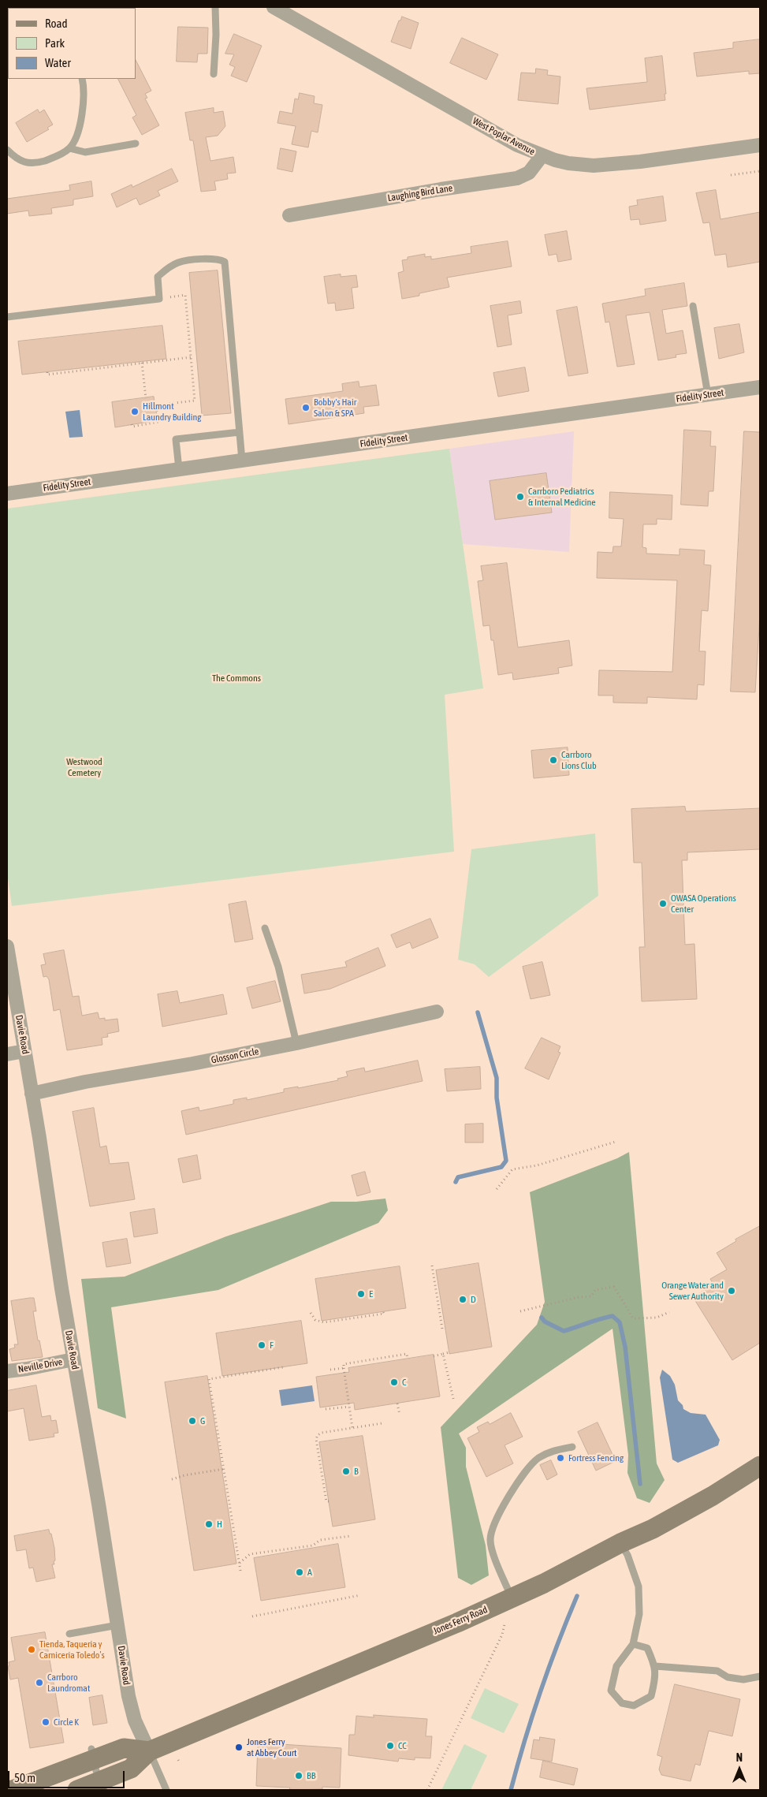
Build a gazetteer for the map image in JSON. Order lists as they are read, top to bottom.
{
  "streets": {
    "main road": ["Jones Ferry Road"],
    "street": [
      "West Poplar Avenue",
      "Laughing Bird Lane",
      "Fidelity Street",
      "Davie Road",
      "Glosson Circle",
      "Neville Drive"
    ]
  },
  "crossings": [
    ["West Poplar Avenue", "Laughing Bird Lane"],
    ["Davie Road", "Glosson Circle"],
    ["Davie Road", "Neville Drive"],
    ["Davie Road", "Jones Ferry Road"]
  ],
  "parks": ["The Commons", "Westwood Cemetery"],
  "places": [
    "Bobby's Hair Salon & SPA",
    "Hillmont Laundry Building",
    "Carrboro Pediatrics & Internal Medicine",
    "Carrboro Lions Club",
    "OWASA Operations Center",
    "Orange Water and Sewer Authority",
    "E",
    "D",
    "F",
    "C",
    "G",
    "Fortress Fencing",
    "B",
    "H",
    "A",
    "Tienda, Taqueria y Carniceria Toledo’s",
    "Carrboro Laundromat",
    "Circle K",
    "CC",
    "Jones Ferry at Abbey Court",
    "BB"
  ],
  "legend": ["Road", "Park", "Water"],
  "scale_bar": "50 m",
  "north": "top"
}
